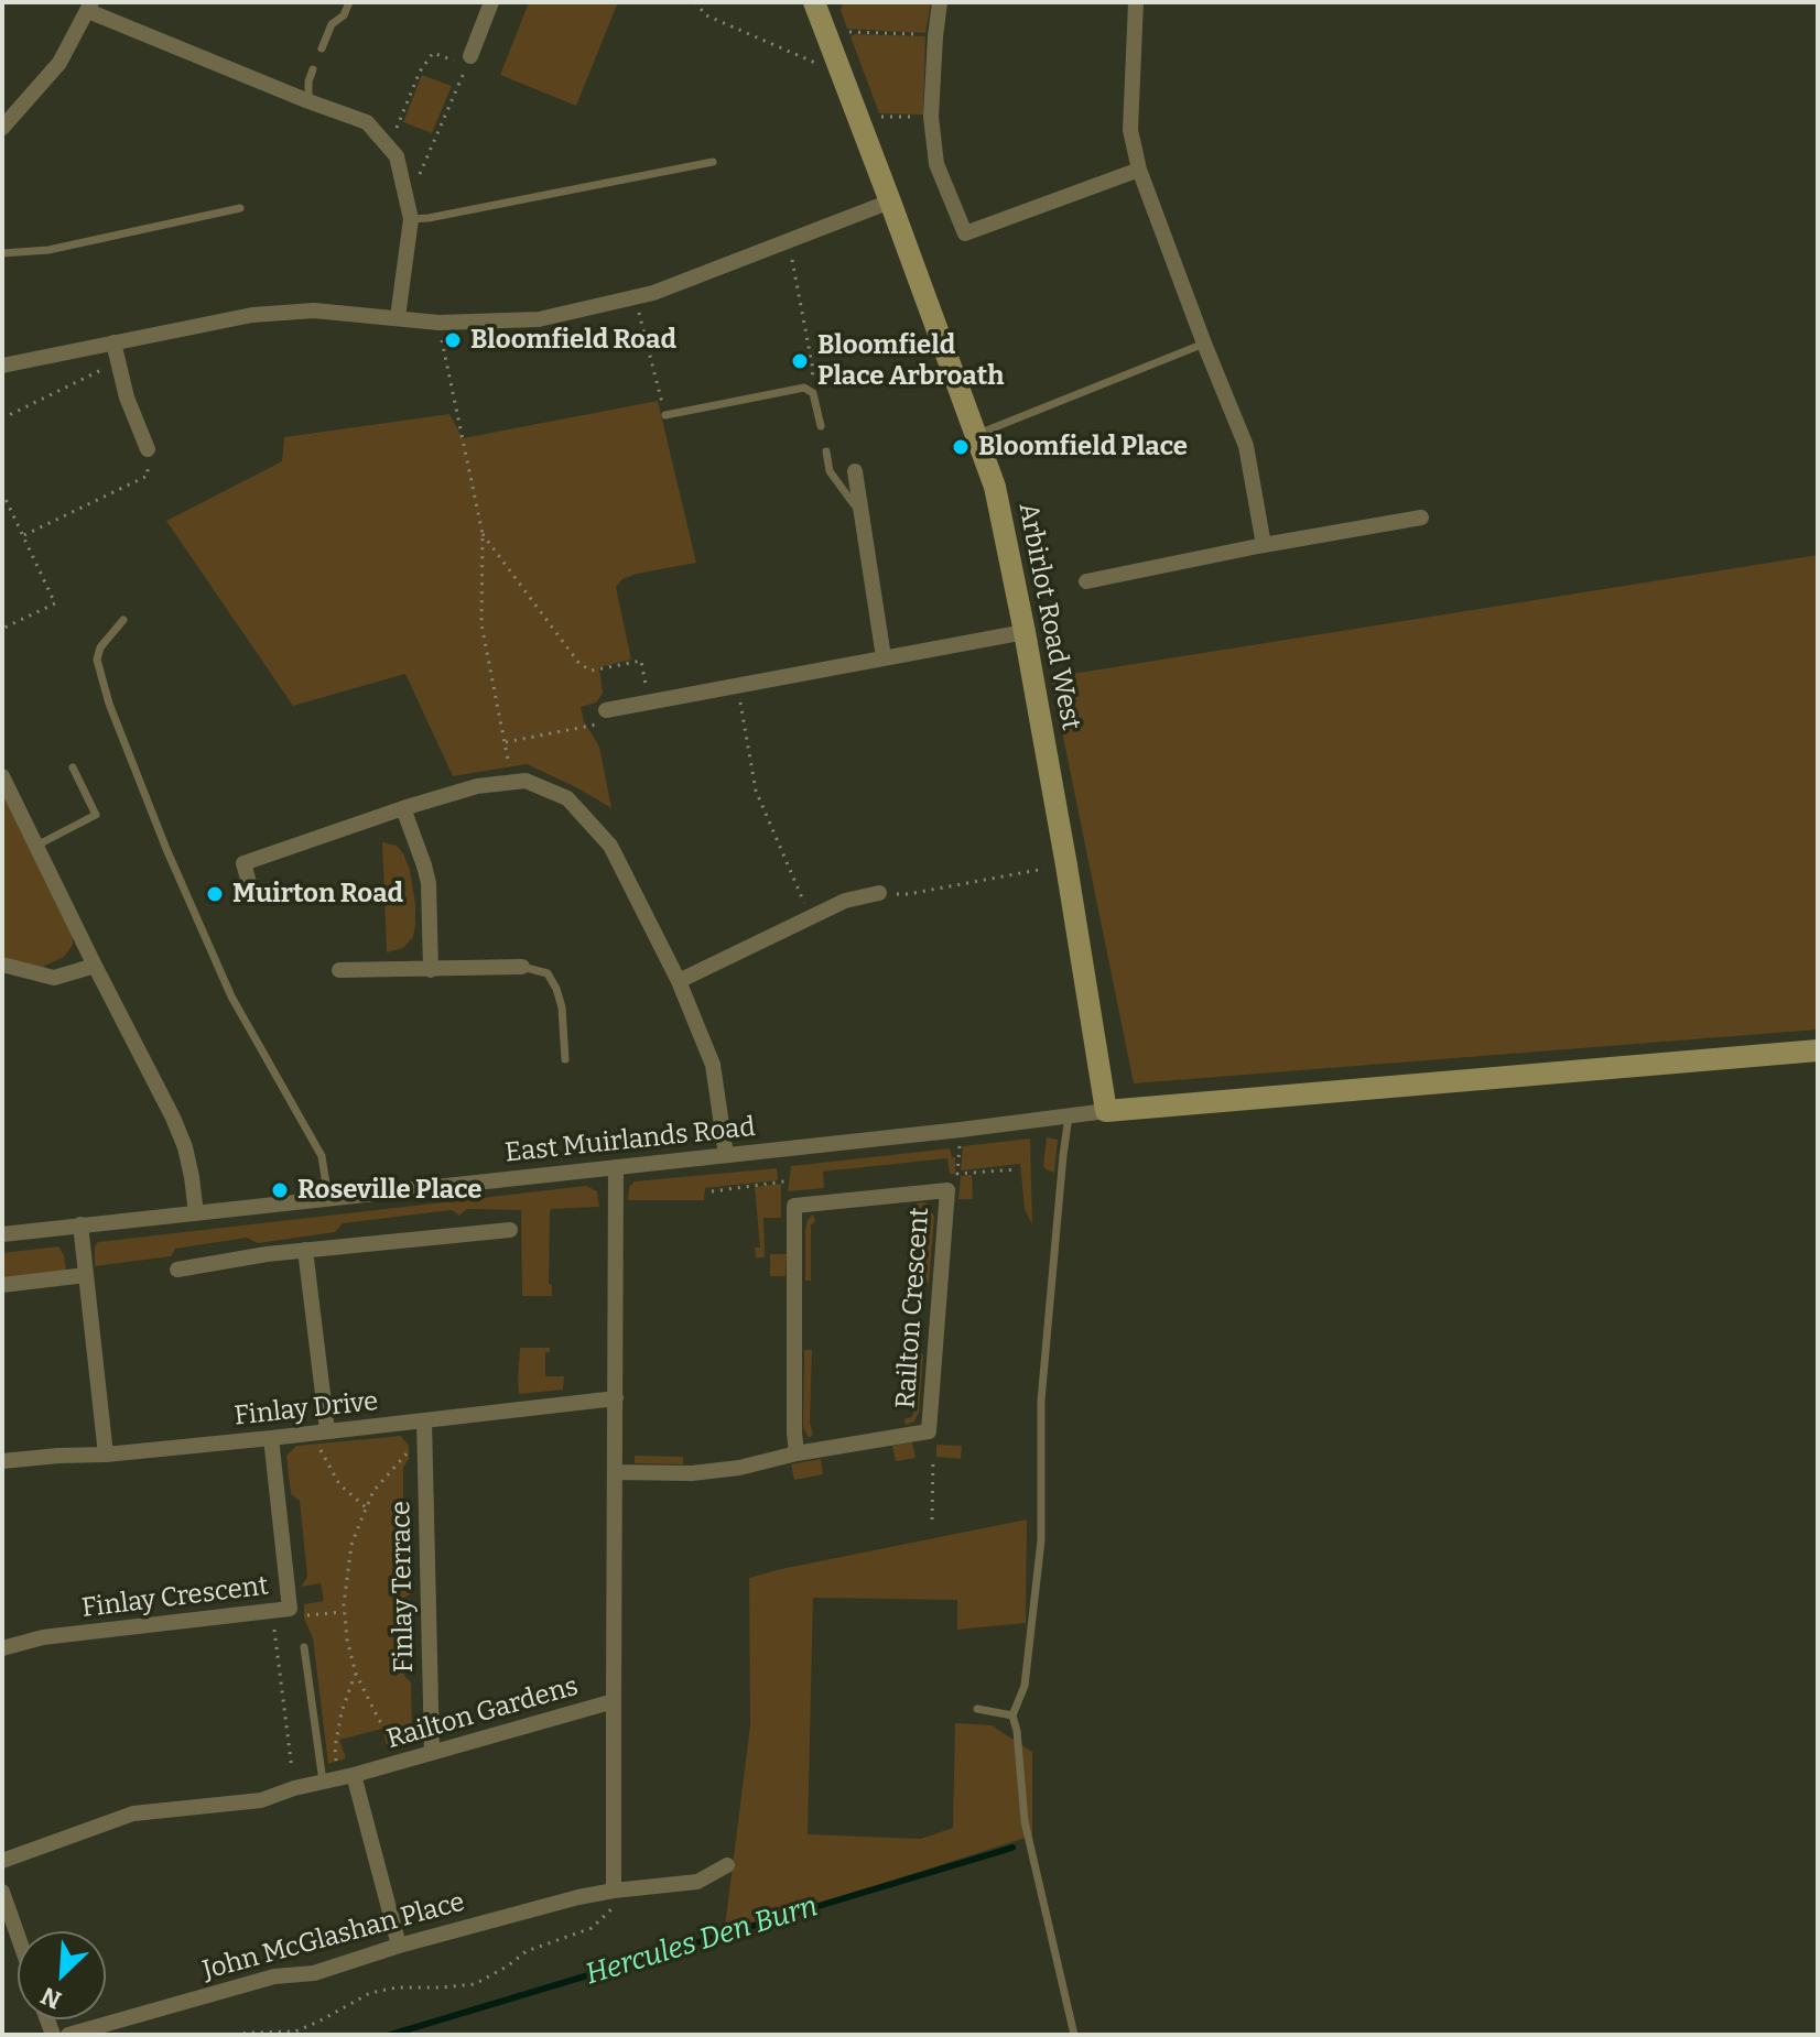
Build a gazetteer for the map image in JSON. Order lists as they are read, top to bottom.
{
  "streets": {
    "main road": ["Arbirlot Road West"],
    "street": [
      "East Muirlands Road",
      "Railton Crescent",
      "Finlay Drive",
      "Finlay Terrace",
      "Finlay Crescent",
      "Railton Gardens",
      "John McGlashan Place"
    ]
  },
  "crossings": [
    ["Arbirlot Road West", "East Muirlands Road"],
    ["East Muirlands Road", "Railton Gardens"],
    ["Railton Crescent", "Railton Gardens"],
    ["Finlay Drive", "Finlay Terrace"],
    ["Finlay Drive", "Finlay Crescent"],
    ["Finlay Drive", "Railton Gardens"],
    ["Finlay Terrace", "Railton Gardens"]
  ],
  "water": ["Hercules Den Burn"],
  "places": [
    "Bloomfield Road",
    "Bloomfield Place Arbroath",
    "Bloomfield Place",
    "Muirton Road",
    "Roseville Place"
  ],
  "north": "bottom left"
}
